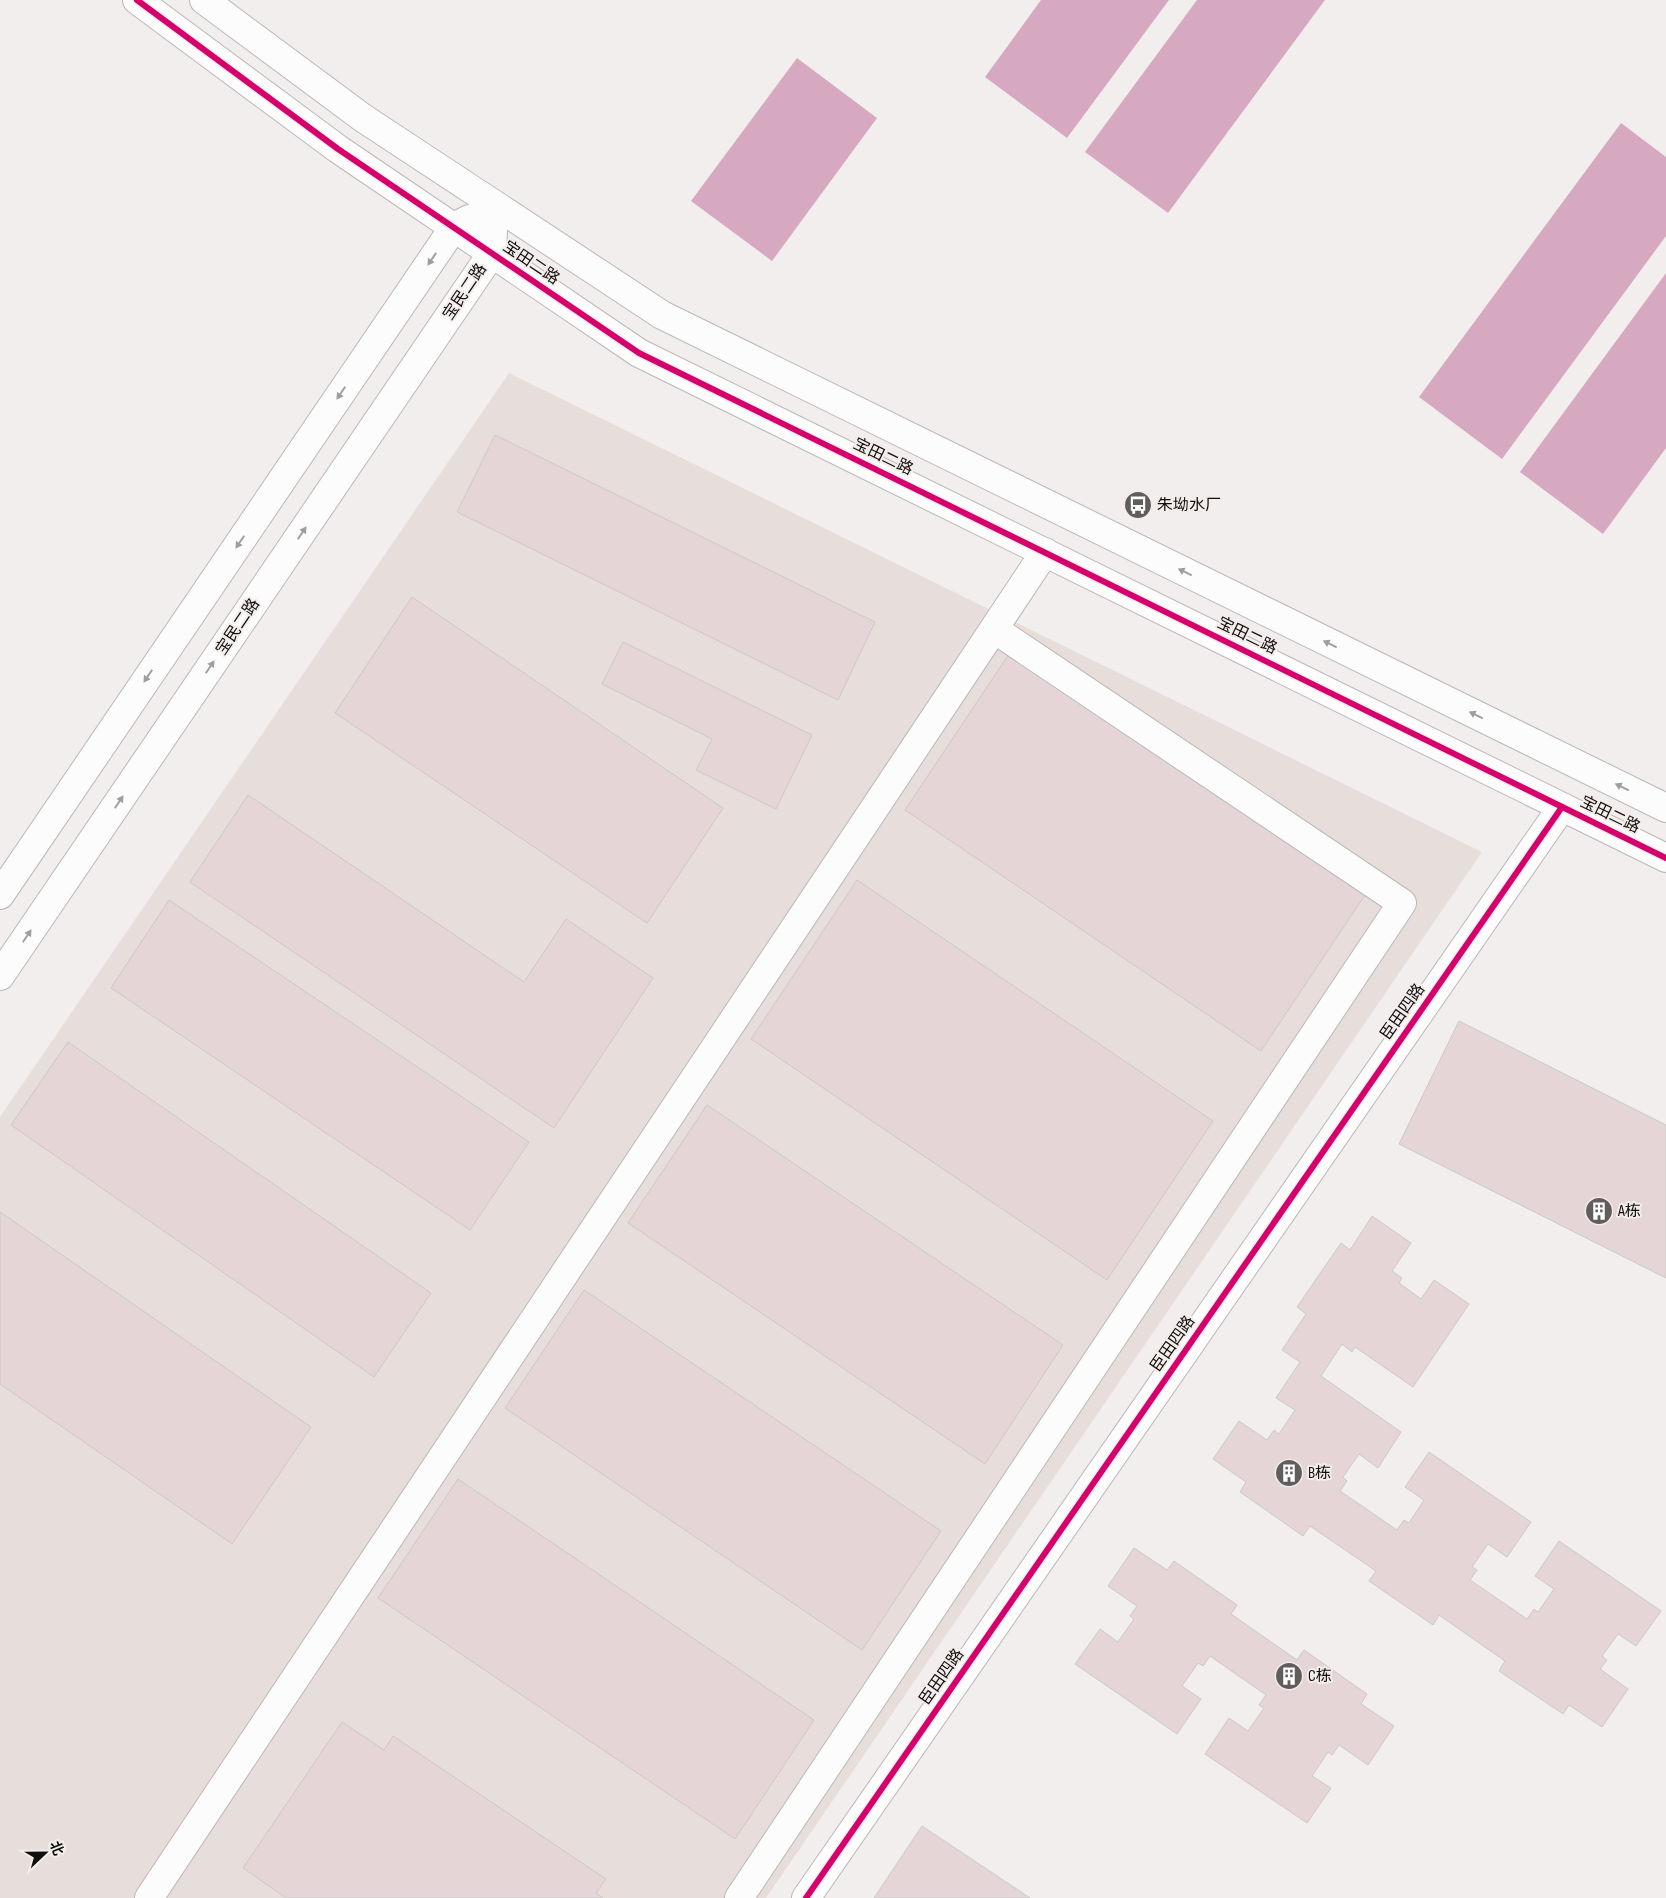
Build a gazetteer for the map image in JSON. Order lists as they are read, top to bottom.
{
  "streets": {
    "street": ["宝田二路", "宝民二路", "臣田四路"]
  },
  "crossings": [
    ["宝田二路", "宝民二路"],
    ["宝田二路", "臣田四路"]
  ],
  "places": {
    "bus stop": ["朱坳水厂"],
    "building": ["A栋", "B栋", "C栋"]
  },
  "north": "right"
}
